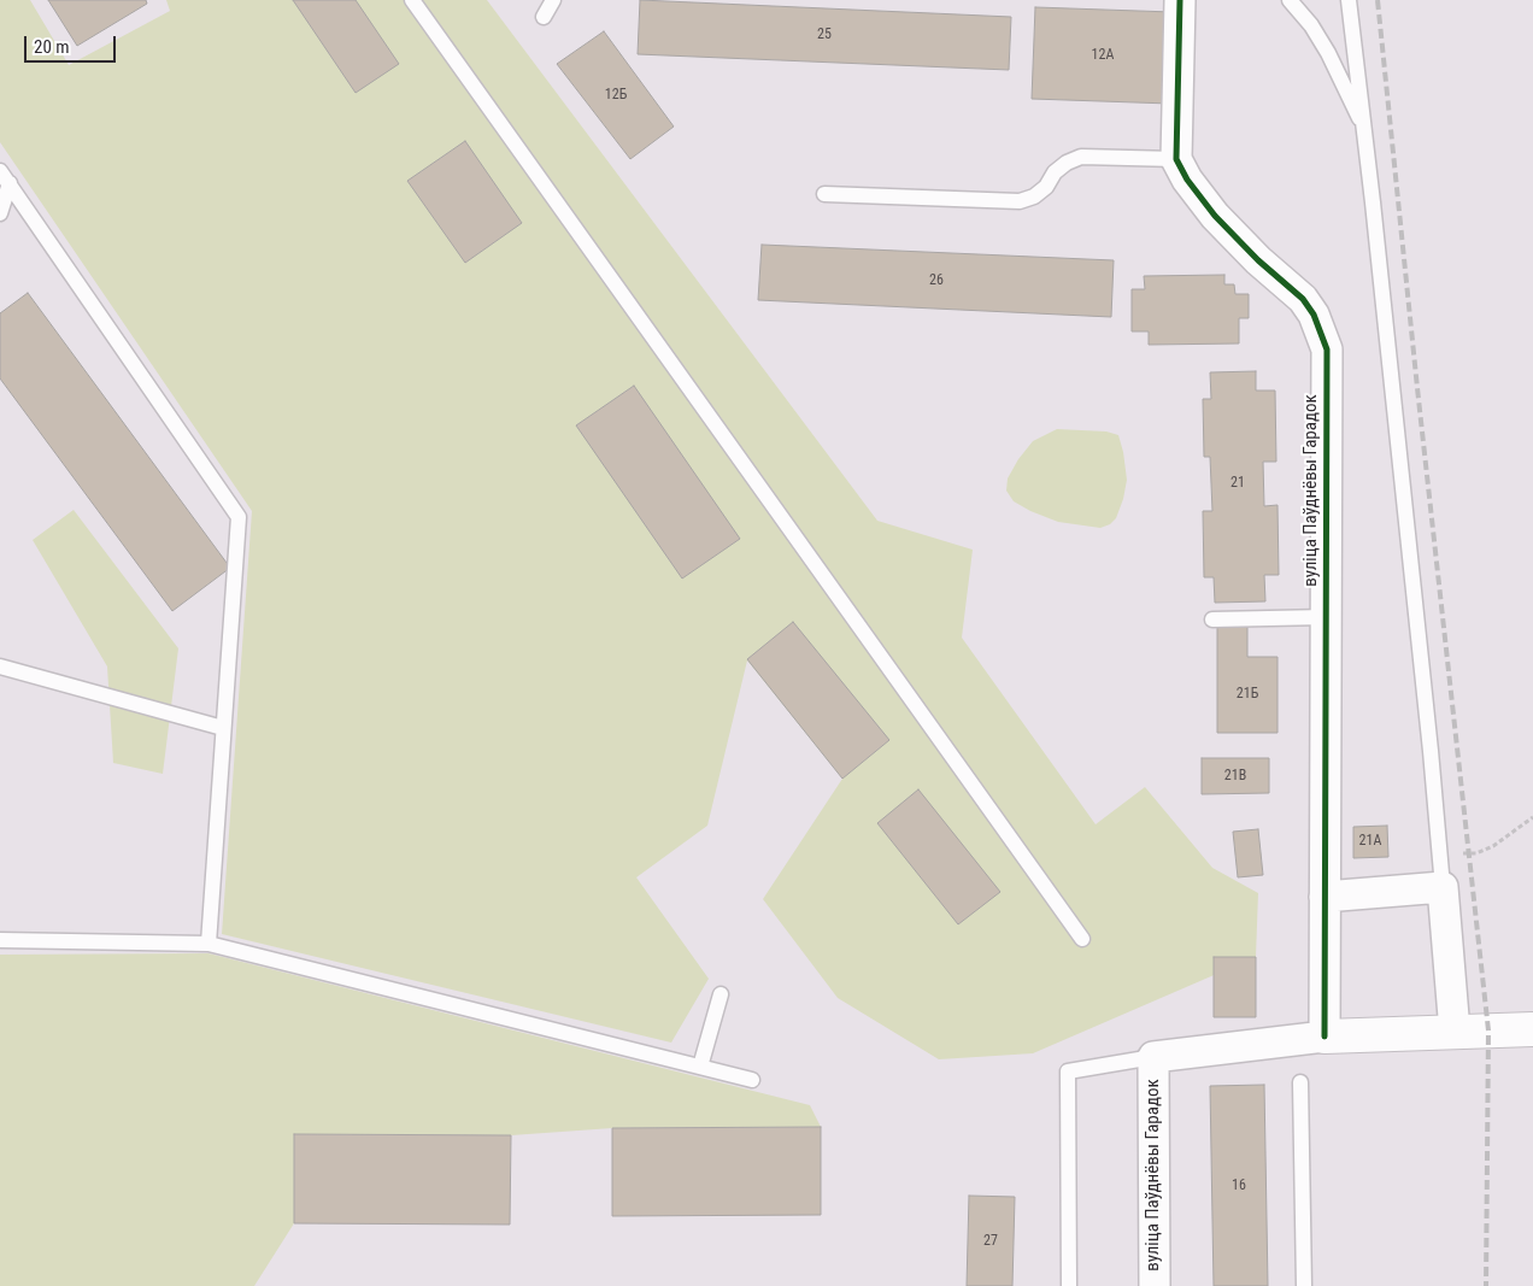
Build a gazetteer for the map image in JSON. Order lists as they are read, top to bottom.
{
  "streets": {
    "street": ["вуліца Паўднёвы Гарадок"]
  },
  "house_numbers": [
    "25",
    "12А",
    "12Б",
    "26",
    "21",
    "21Б",
    "21В",
    "21А",
    "16",
    "27"
  ],
  "scale_bar": "20 m"
}
